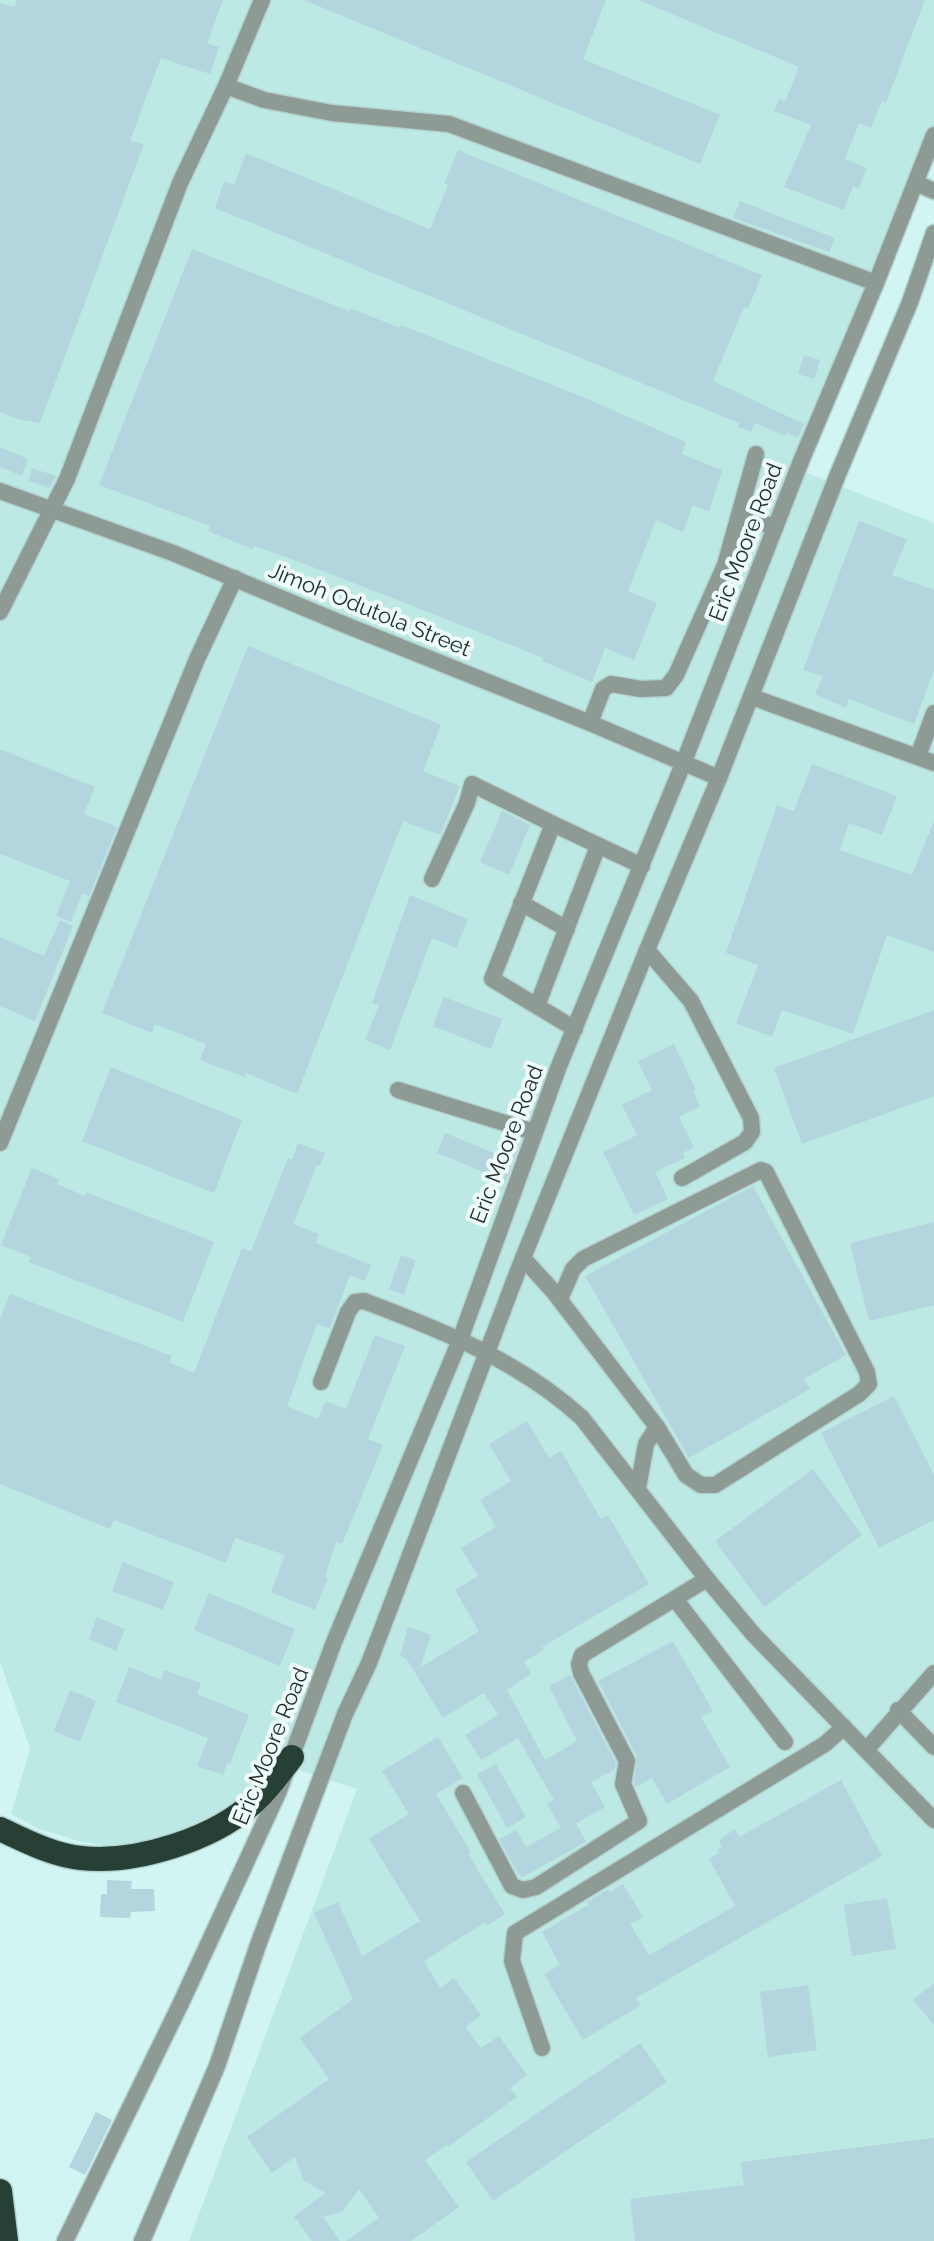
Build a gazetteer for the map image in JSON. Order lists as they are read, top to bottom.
{
  "streets": {
    "street": ["Eric Moore Road", "Jimoh Odutola Street"]
  },
  "crossings": [
    ["Eric Moore Road", "Jimoh Odutola Street"]
  ]
}
